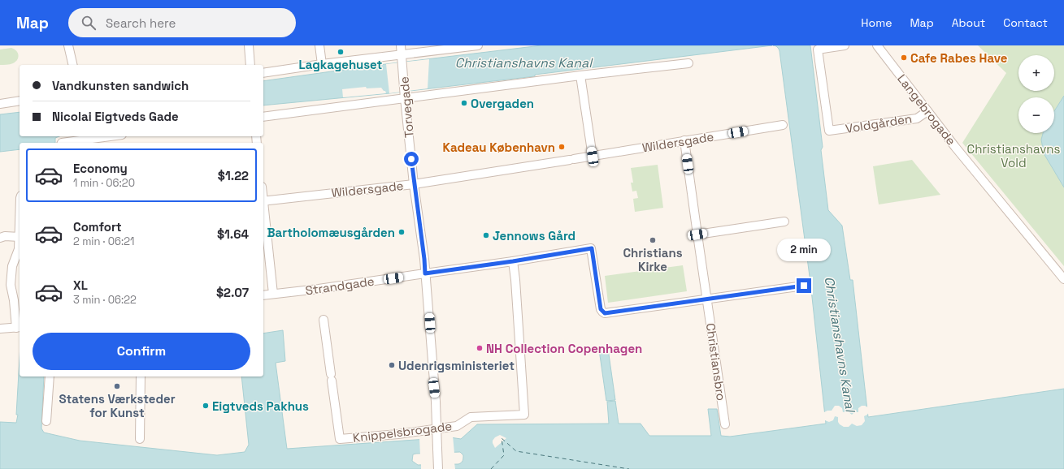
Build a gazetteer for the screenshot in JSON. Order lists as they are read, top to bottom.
{
  "streets": {
    "street": [
      "Torvegade",
      "Langebrogade",
      "Voldgården",
      "Wildersgade",
      "Strandgade",
      "Christiansbro",
      "Knippelsbrogade"
    ]
  },
  "crossings": [
    ["Torvegade", "Wildersgade"],
    ["Torvegade", "Strandgade"],
    ["Langebrogade", "Voldgården"],
    ["Wildersgade", "Christiansbro"],
    ["Strandgade", "Christiansbro"],
    ["Strandgade", "Knippelsbrogade"]
  ],
  "water": ["Christianshavns Kanal"],
  "parks": ["Christianshavns Vold"],
  "places": [
    "Lagkagehuset",
    "Cafe Rabes Have",
    "Overgaden",
    "Kadeau København",
    "Bartholomæusgården",
    "Jennows Gård",
    "Christians Kirke",
    "NH Collection Copenhagen",
    "Udenrigsministeriet",
    "Statens Værksteder for Kunst",
    "Eigtveds Pakhus"
  ],
  "page": {
    "header": "Map",
    "search": "Search here",
    "nav": [
      "Home",
      "Map",
      "About",
      "Contact"
    ],
    "map_buttons": ["+", "−"],
    "banner": ["Vandkunsten sandwich", "Nicolai Eigtveds Gade"],
    "list": [
      {
        "name": "Economy",
        "note": "1 min · 06:20",
        "value": "$1.22"
      },
      {
        "name": "Comfort",
        "note": "2 min · 06:21",
        "value": "$1.64"
      },
      {
        "name": "XL",
        "note": "3 min · 06:22",
        "value": "$2.07"
      }
    ],
    "bubble": "2 min",
    "buttons": "Confirm"
  }
}
